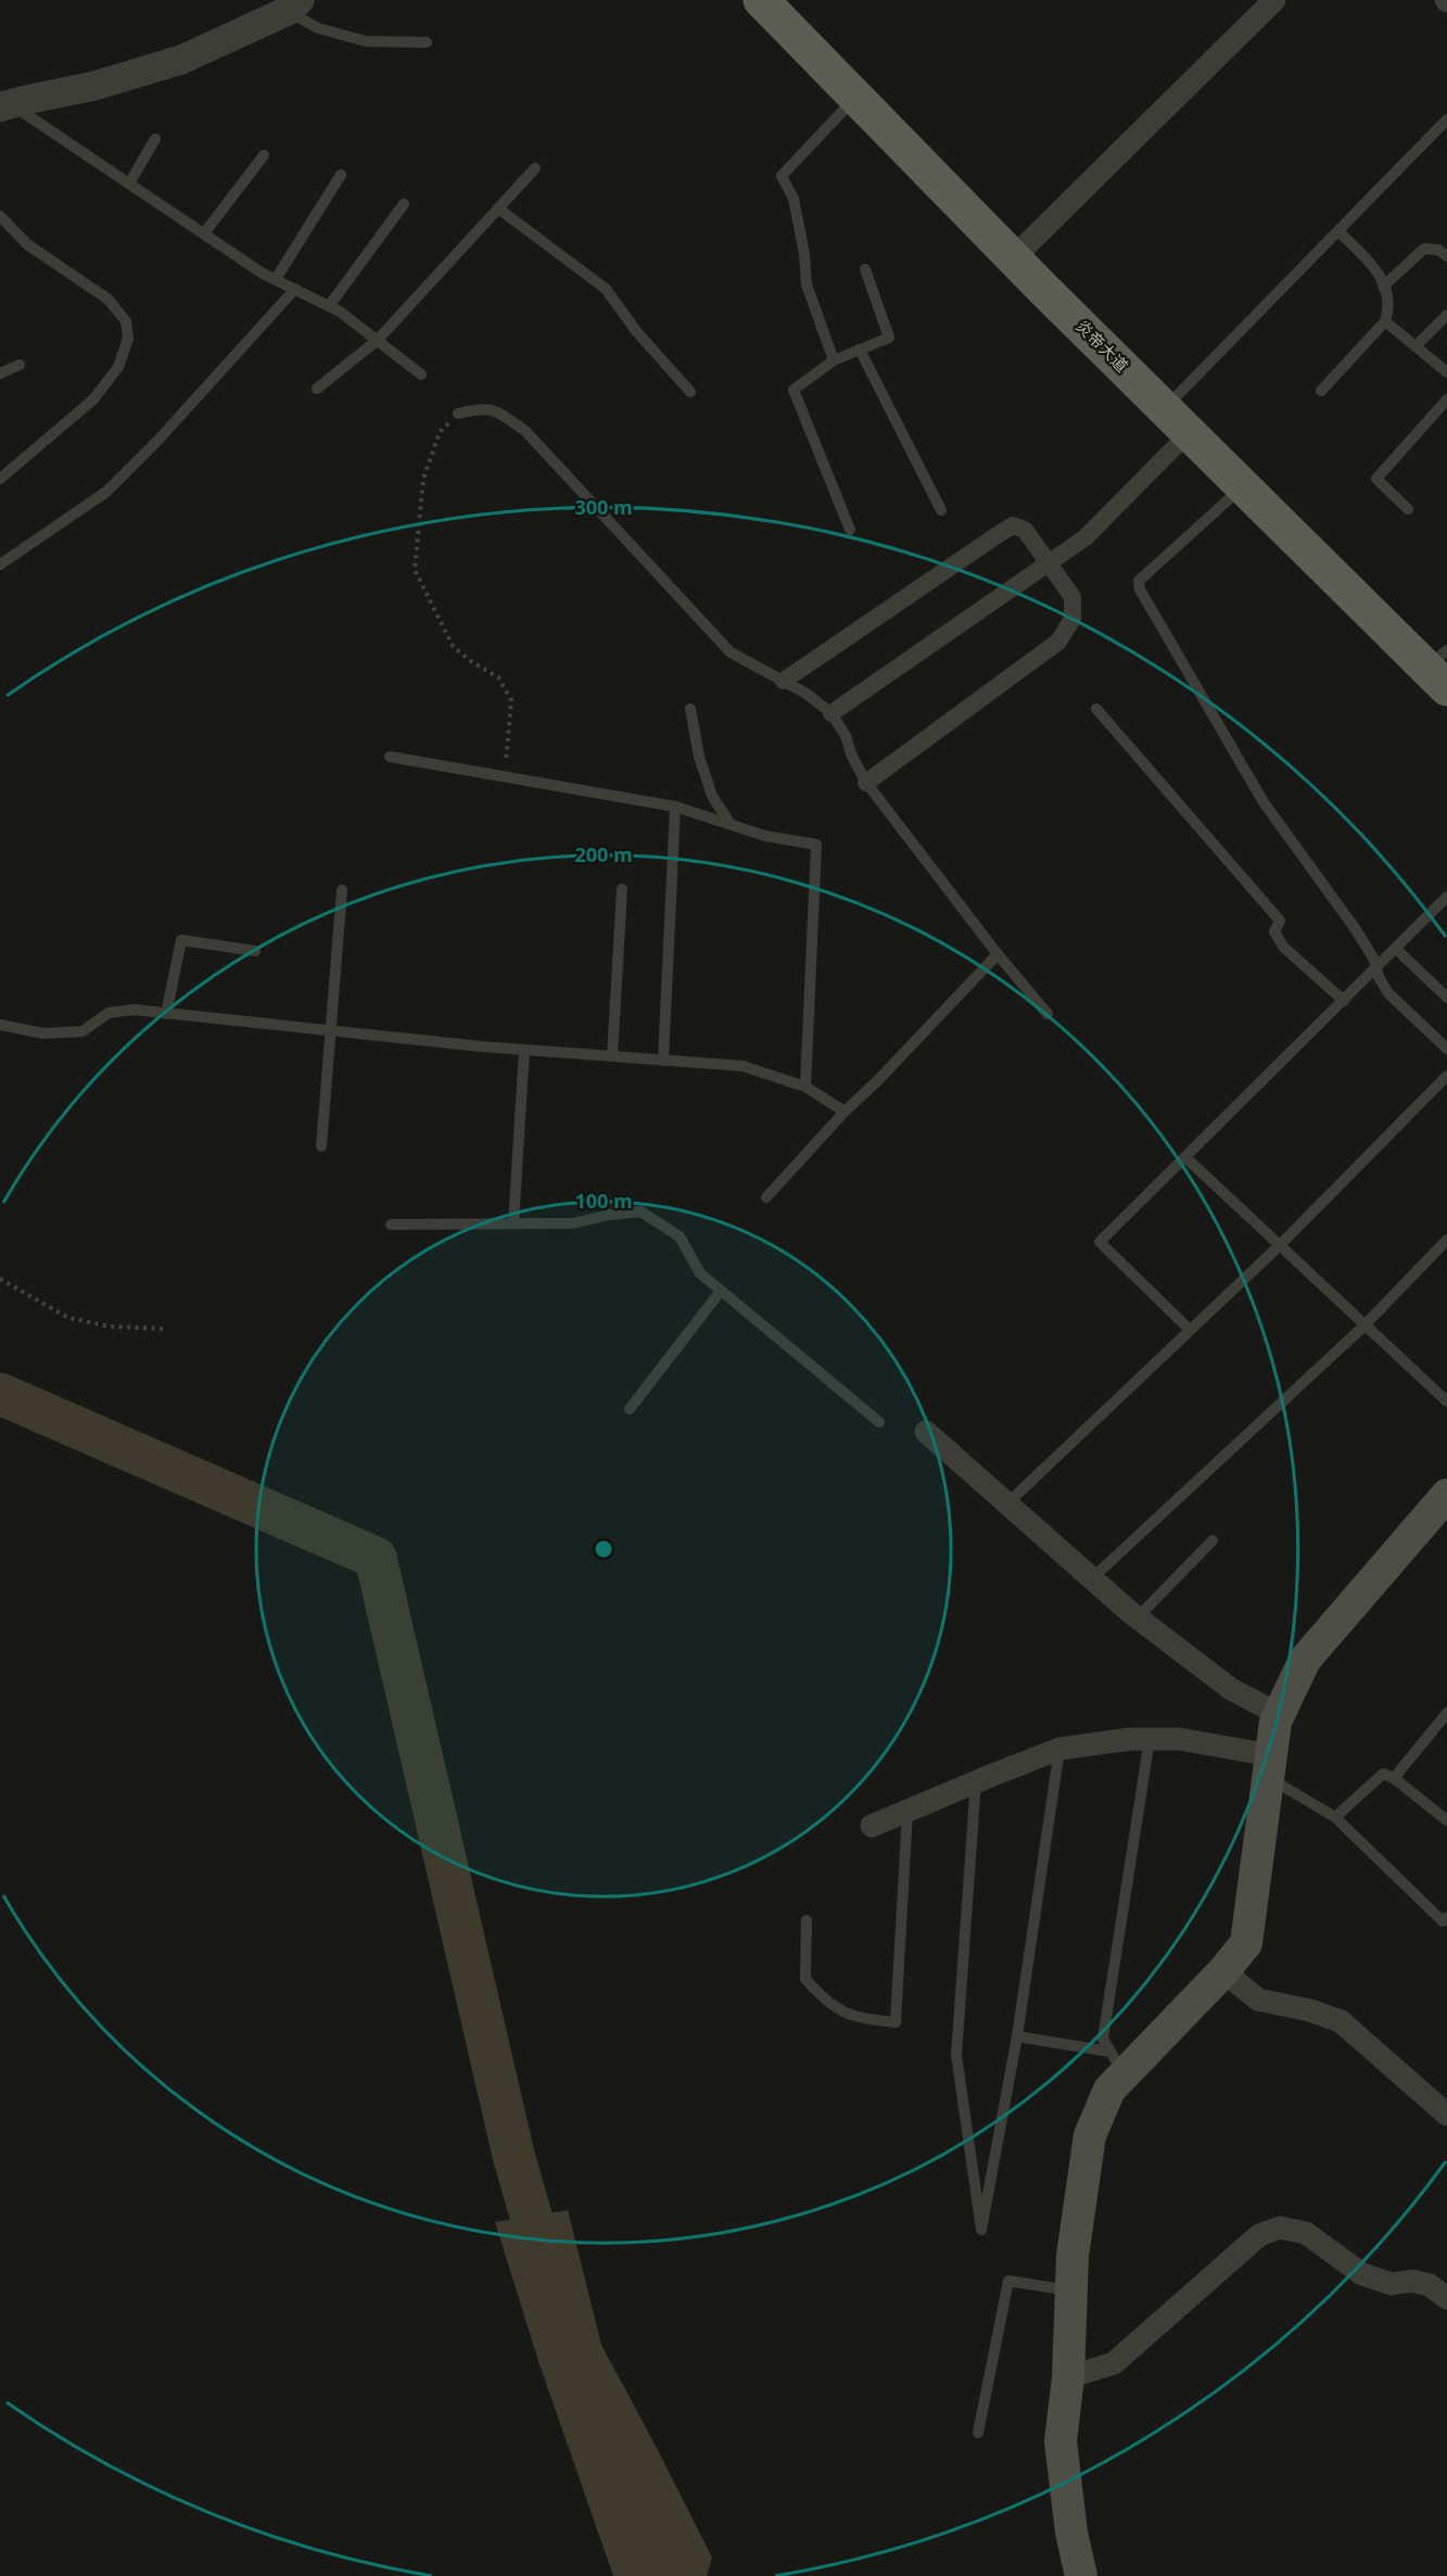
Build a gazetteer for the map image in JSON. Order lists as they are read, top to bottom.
{
  "streets": {
    "main road": ["炎帝大道"]
  },
  "rings": ["300 m", "200 m", "100 m"]
}
